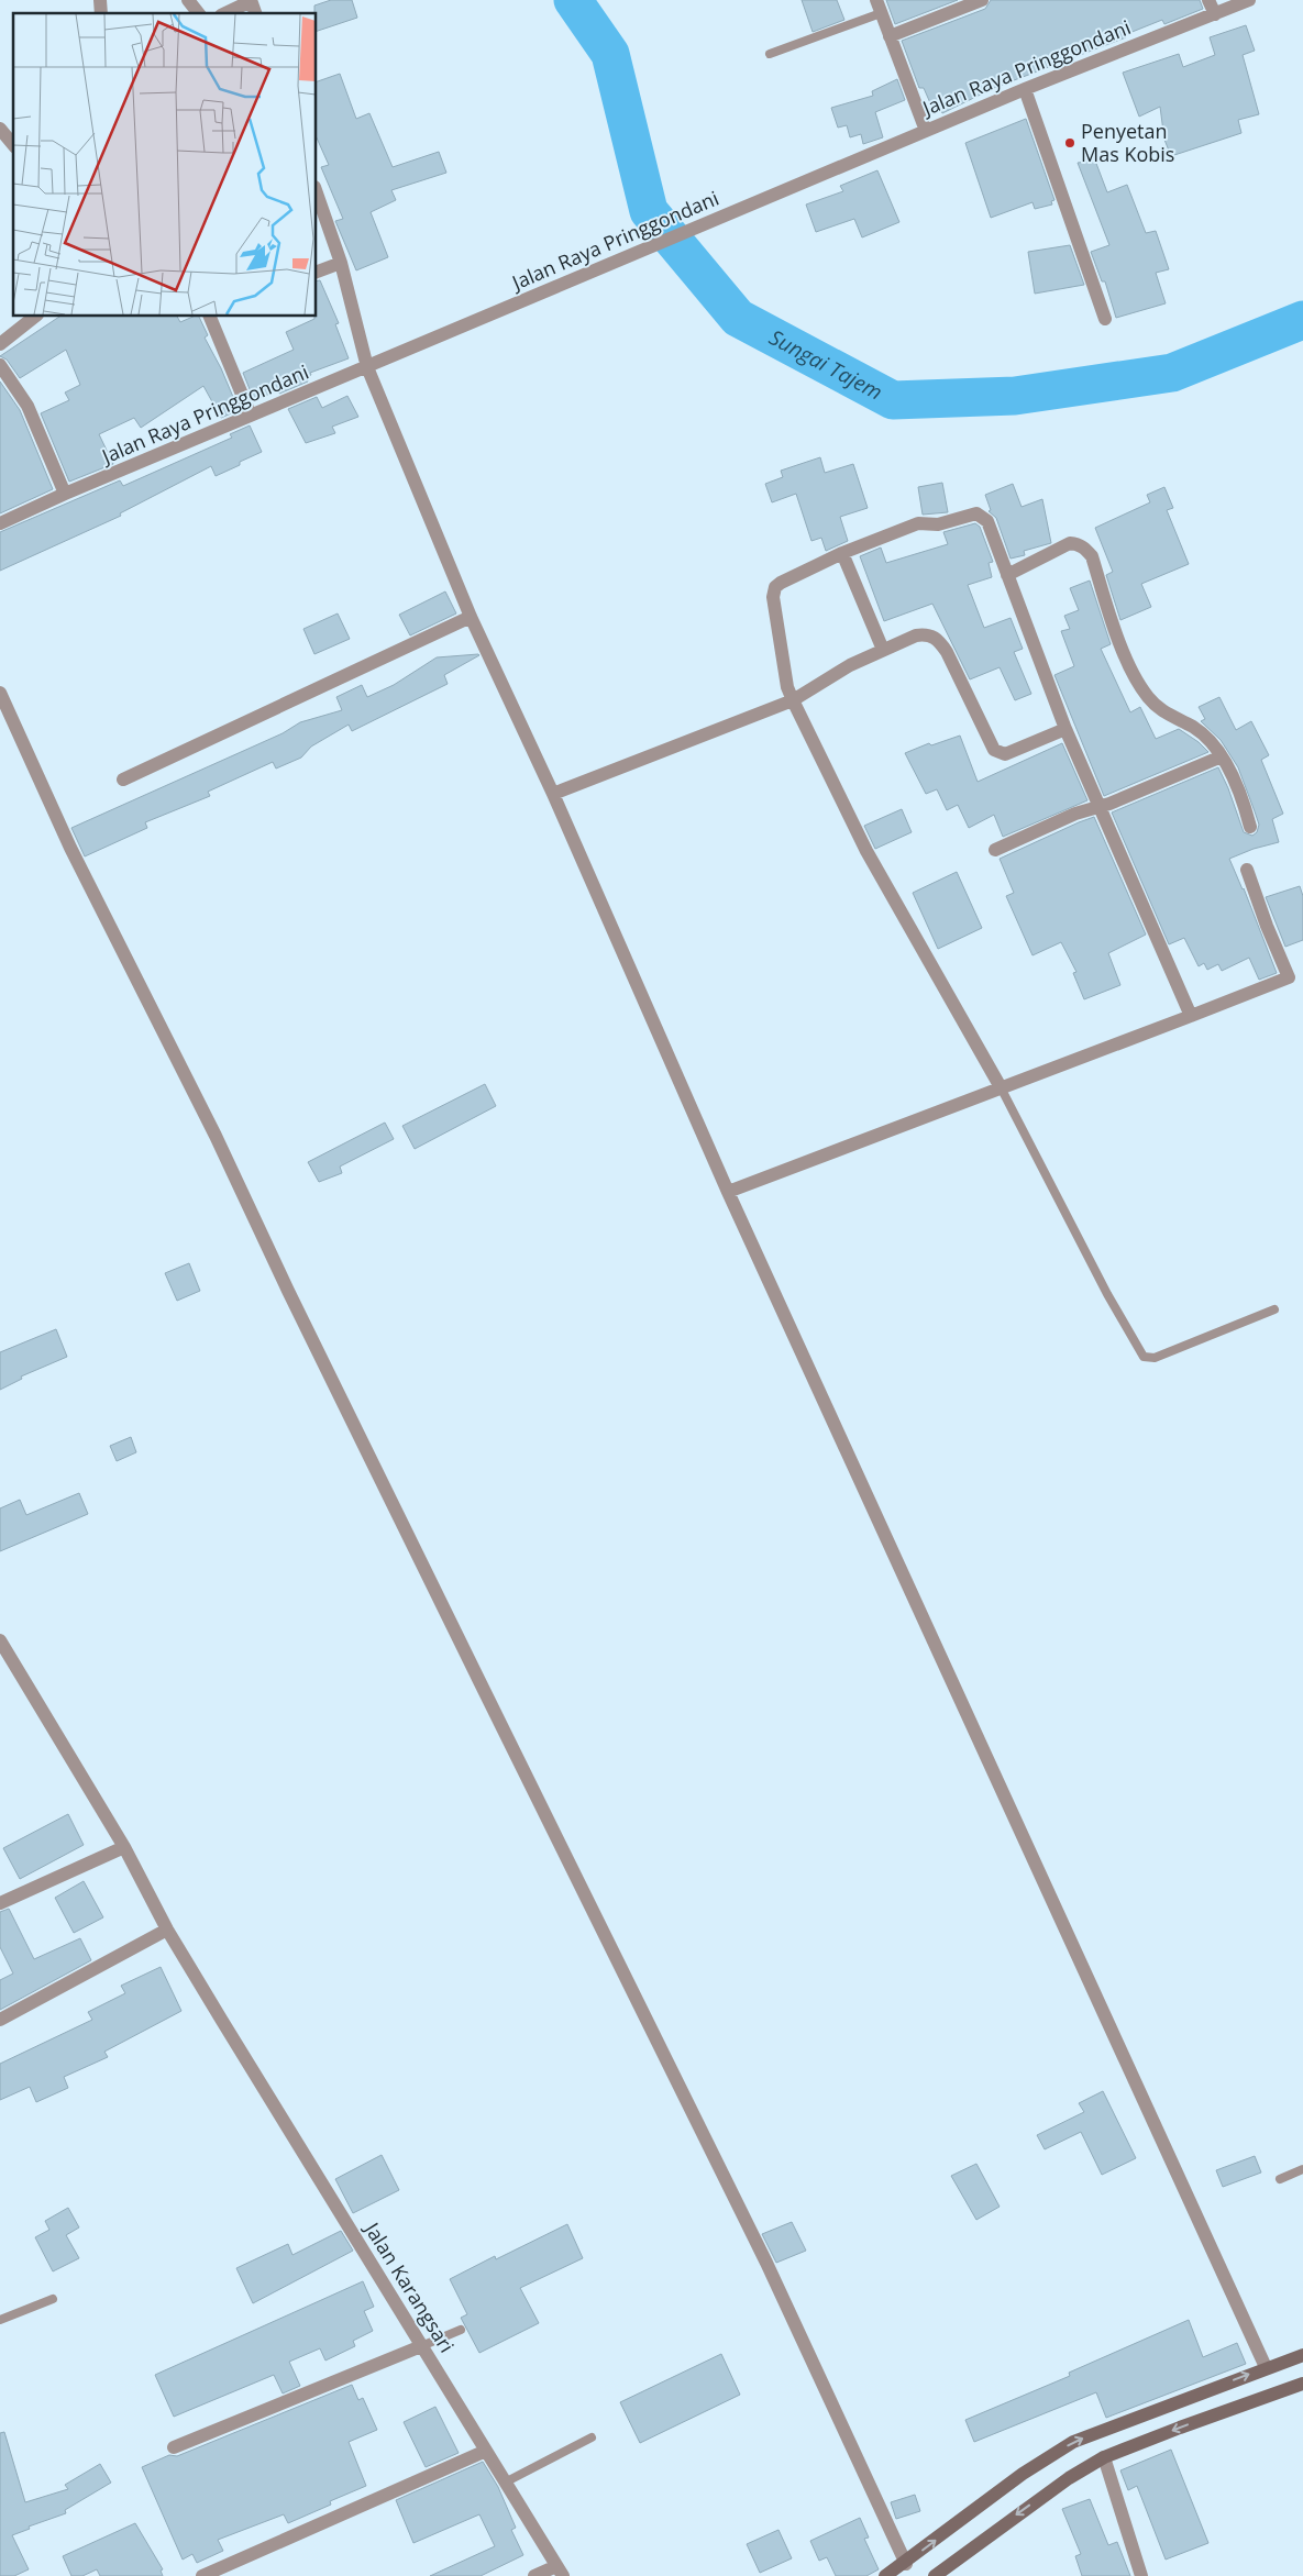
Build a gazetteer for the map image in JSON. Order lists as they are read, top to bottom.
{
  "streets": {
    "street": ["Jalan Raya Pringgondani", "Jalan Karangsari"]
  },
  "water": ["Sungai Tajem"],
  "places": ["Penyetan Mas Kobis"]
}
